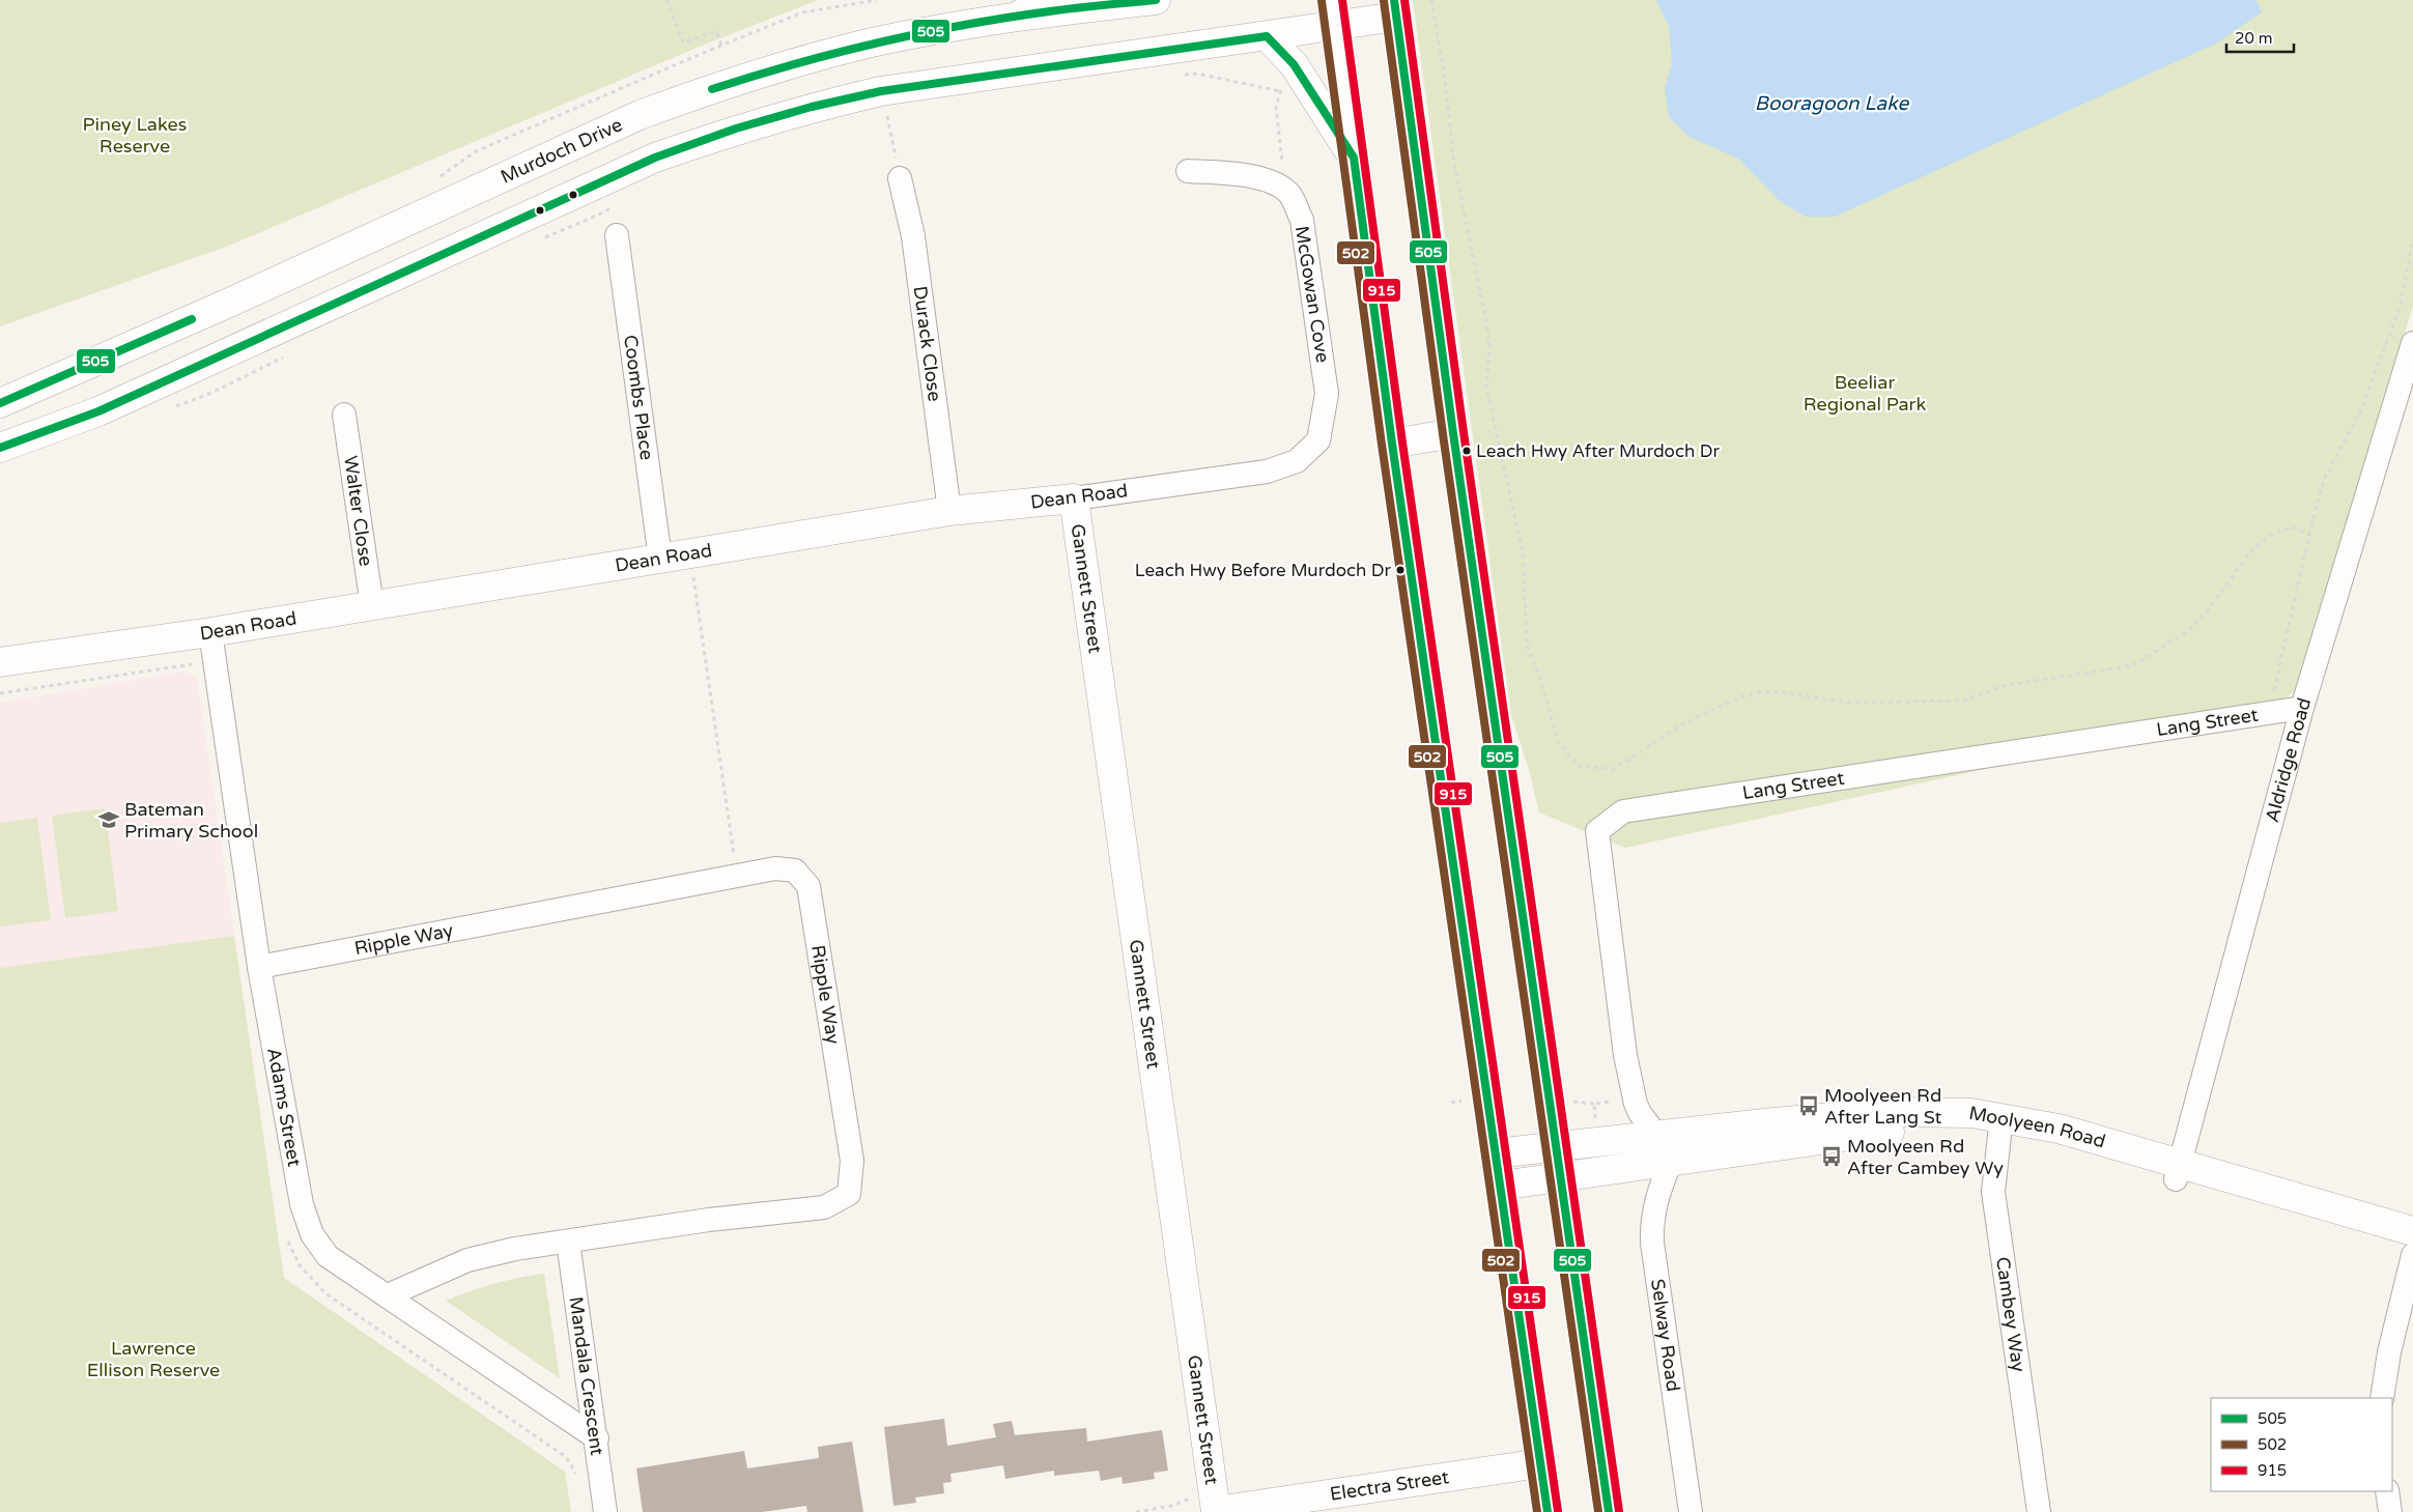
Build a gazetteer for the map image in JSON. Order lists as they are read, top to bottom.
{
  "streets": {
    "main road": [
      "Murdoch Drive",
      "Dean Road",
      "Gannett Street",
      "Moolyeen Road",
      "Electra Street"
    ],
    "street": [
      "McGowan Cove",
      "Durack Close",
      "Coombs Place",
      "Walter Close",
      "Lang Street",
      "Aldridge Road",
      "Ripple Way",
      "Adams Street",
      "Cambey Way",
      "Selway Road",
      "Mandala Crescent"
    ]
  },
  "crossings": [
    ["McGowan Cove", "Dean Road"],
    ["Durack Close", "Dean Road"],
    ["Coombs Place", "Dean Road"],
    ["Dean Road", "Walter Close"],
    ["Dean Road", "Gannett Street"],
    ["Dean Road", "Adams Street"],
    ["Gannett Street", "Electra Street"],
    ["Lang Street", "Aldridge Road"],
    ["Lang Street", "Moolyeen Road"],
    ["Aldridge Road", "Moolyeen Road"],
    ["Ripple Way", "Adams Street"],
    ["Ripple Way", "Mandala Crescent"],
    ["Adams Street", "Mandala Crescent"],
    ["Moolyeen Road", "Cambey Way"],
    ["Moolyeen Road", "Selway Road"]
  ],
  "water": ["Booragoon Lake"],
  "parks": ["Piney Lakes Reserve", "Beeliar Regional Park", "Lawrence Ellison Reserve"],
  "places": {
    "other": ["Leach Hwy After Murdoch Dr", "Leach Hwy Before Murdoch Dr"],
    "school or university": ["Bateman Primary School"],
    "bus stop": ["Moolyeen Rd After Lang St", "Moolyeen Rd After Cambey Wy"]
  },
  "lines": ["transit line 505", "transit line 915", "transit line 502"],
  "legend": ["505", "502", "915"],
  "scale_bar": "20 m"
}
